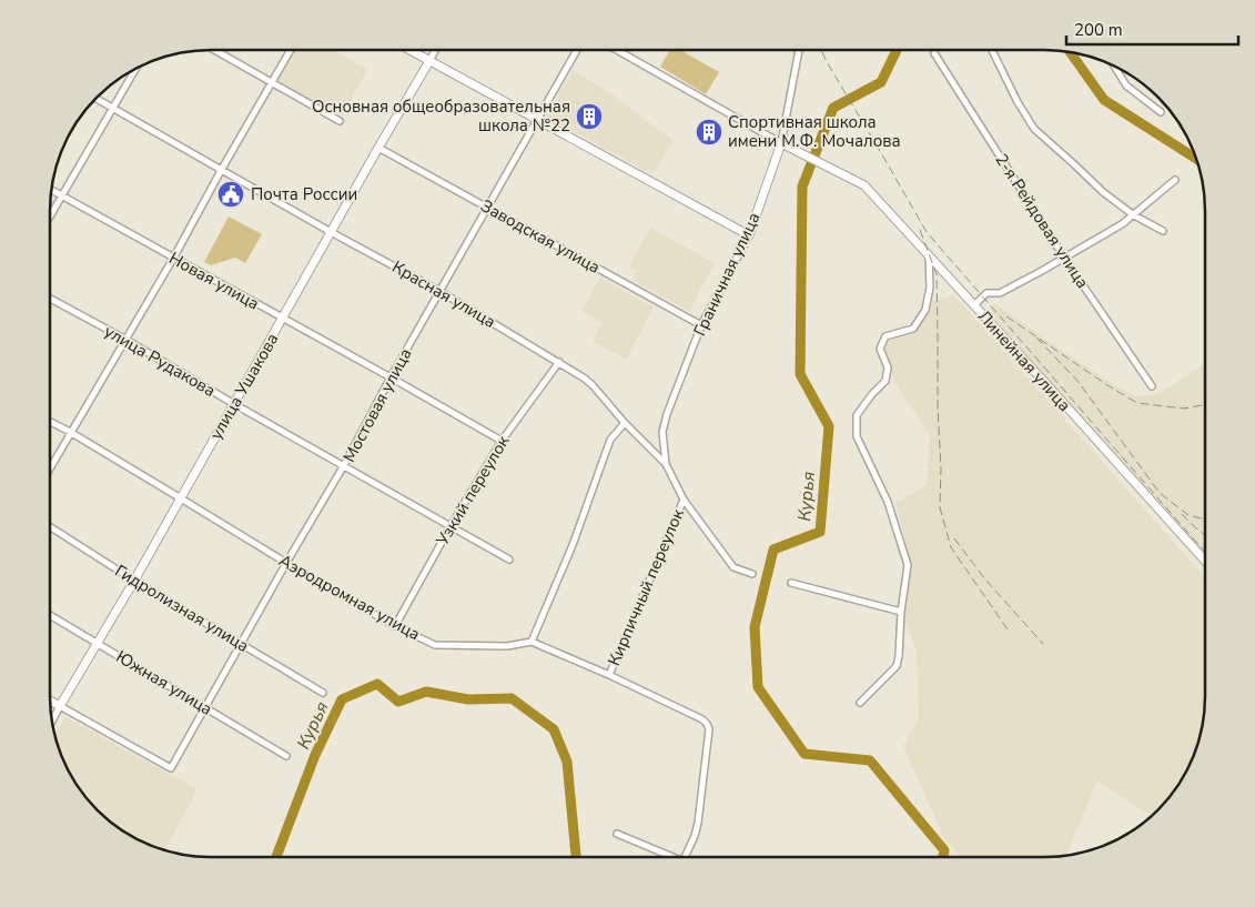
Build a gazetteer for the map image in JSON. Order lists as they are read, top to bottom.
{
  "streets": {
    "street": [
      "2-я Рейдовая улица",
      "Заводская улица",
      "Граничная улица",
      "Новая улица",
      "Красная улица",
      "улица Рудакова",
      "Линейная улица",
      "улица Ушакова",
      "Мостовая улица",
      "Узкий переулок",
      "Кирпичный переулок",
      "Аэродромная улица",
      "Гидролизная улица",
      "Южная улица"
    ]
  },
  "crossings": [
    ["Заводская улица", "Граничная улица"],
    ["Заводская улица", "улица Ушакова"],
    ["Заводская улица", "Мостовая улица"],
    ["Граничная улица", "Красная улица"],
    ["Граничная улица", "Линейная улица"],
    ["Новая улица", "улица Ушакова"],
    ["Новая улица", "Мостовая улица"],
    ["Новая улица", "Узкий переулок"],
    ["Красная улица", "улица Ушакова"],
    ["Красная улица", "Мостовая улица"],
    ["Красная улица", "Узкий переулок"],
    ["Красная улица", "Кирпичный переулок"],
    ["улица Рудакова", "улица Ушакова"],
    ["улица Рудакова", "Мостовая улица"],
    ["улица Рудакова", "Узкий переулок"],
    ["улица Ушакова", "Мостовая улица"],
    ["улица Ушакова", "Аэродромная улица"],
    ["улица Ушакова", "Гидролизная улица"],
    ["улица Ушакова", "Южная улица"],
    ["Мостовая улица", "Аэродромная улица"],
    ["Мостовая улица", "Гидролизная улица"],
    ["Мостовая улица", "Южная улица"],
    ["Узкий переулок", "Аэродромная улица"]
  ],
  "water": ["Курья"],
  "places": {
    "building": ["Основная общеобразовательная школа №22", "Спортивная школа имени М.Ф. Мочалова"],
    "public building": ["Почта России"]
  },
  "scale_bar": "200 m"
}
